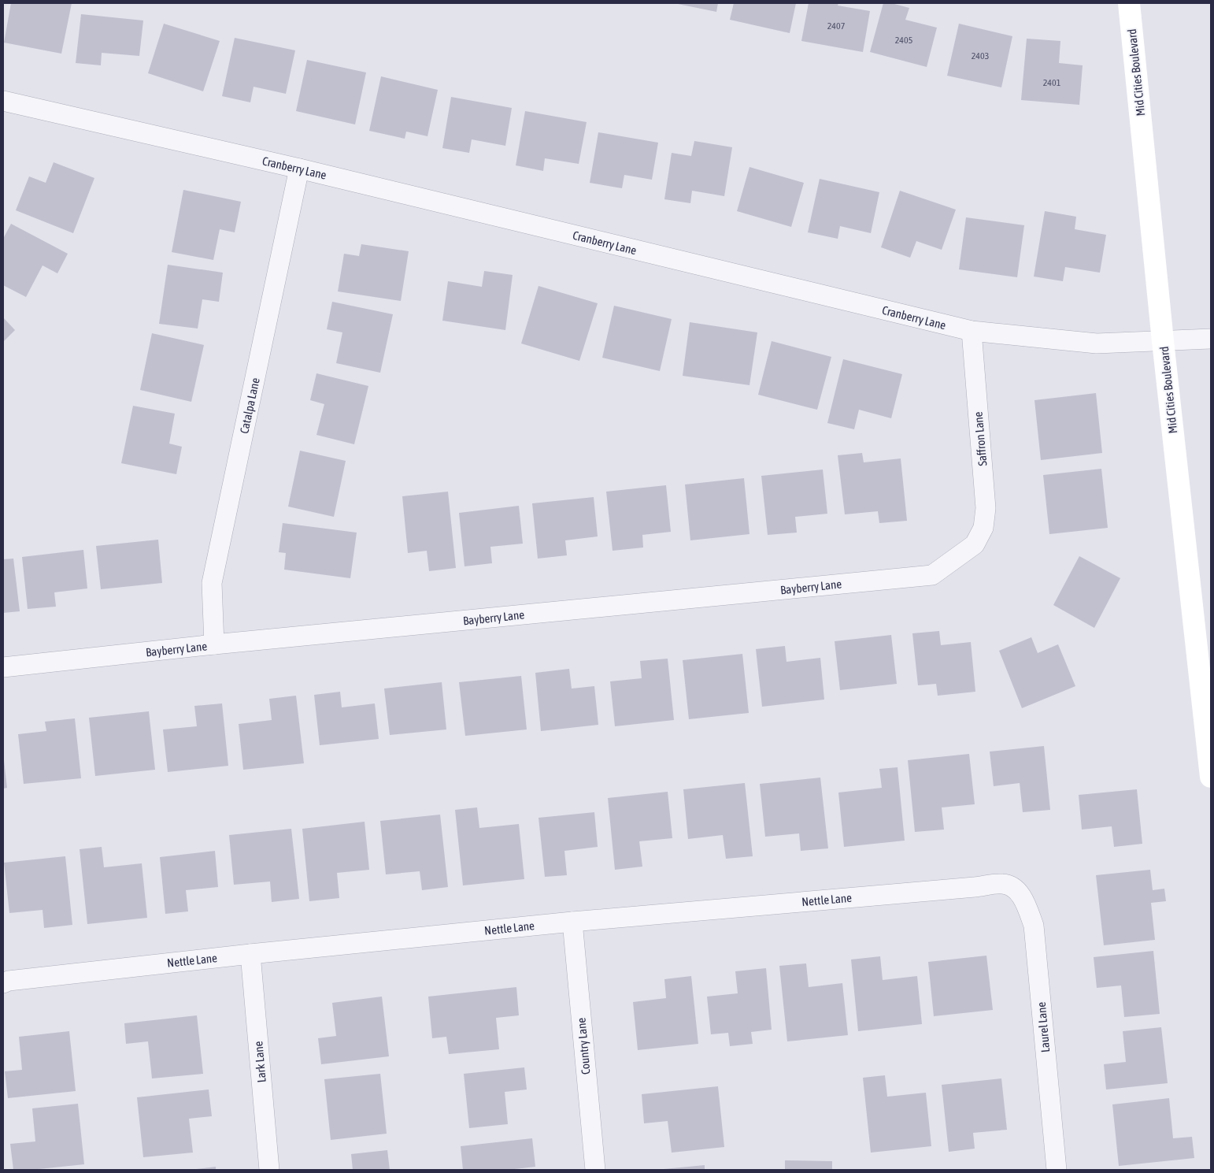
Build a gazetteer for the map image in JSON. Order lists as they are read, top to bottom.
{
  "streets": {
    "main road": ["Mid Cities Boulevard"],
    "street": [
      "Cranberry Lane",
      "Catalpa Lane",
      "Saffron Lane",
      "Bayberry Lane",
      "Nettle Lane",
      "Laurel Lane",
      "Country Lane",
      "Lark Lane"
    ]
  },
  "crossings": [
    ["Mid Cities Boulevard", "Cranberry Lane"],
    ["Cranberry Lane", "Catalpa Lane"],
    ["Cranberry Lane", "Saffron Lane"],
    ["Catalpa Lane", "Bayberry Lane"],
    ["Saffron Lane", "Bayberry Lane"],
    ["Nettle Lane", "Laurel Lane"],
    ["Nettle Lane", "Country Lane"],
    ["Nettle Lane", "Lark Lane"]
  ],
  "house_numbers": [
    "2407",
    "2405",
    "2403",
    "2401"
  ]
}
